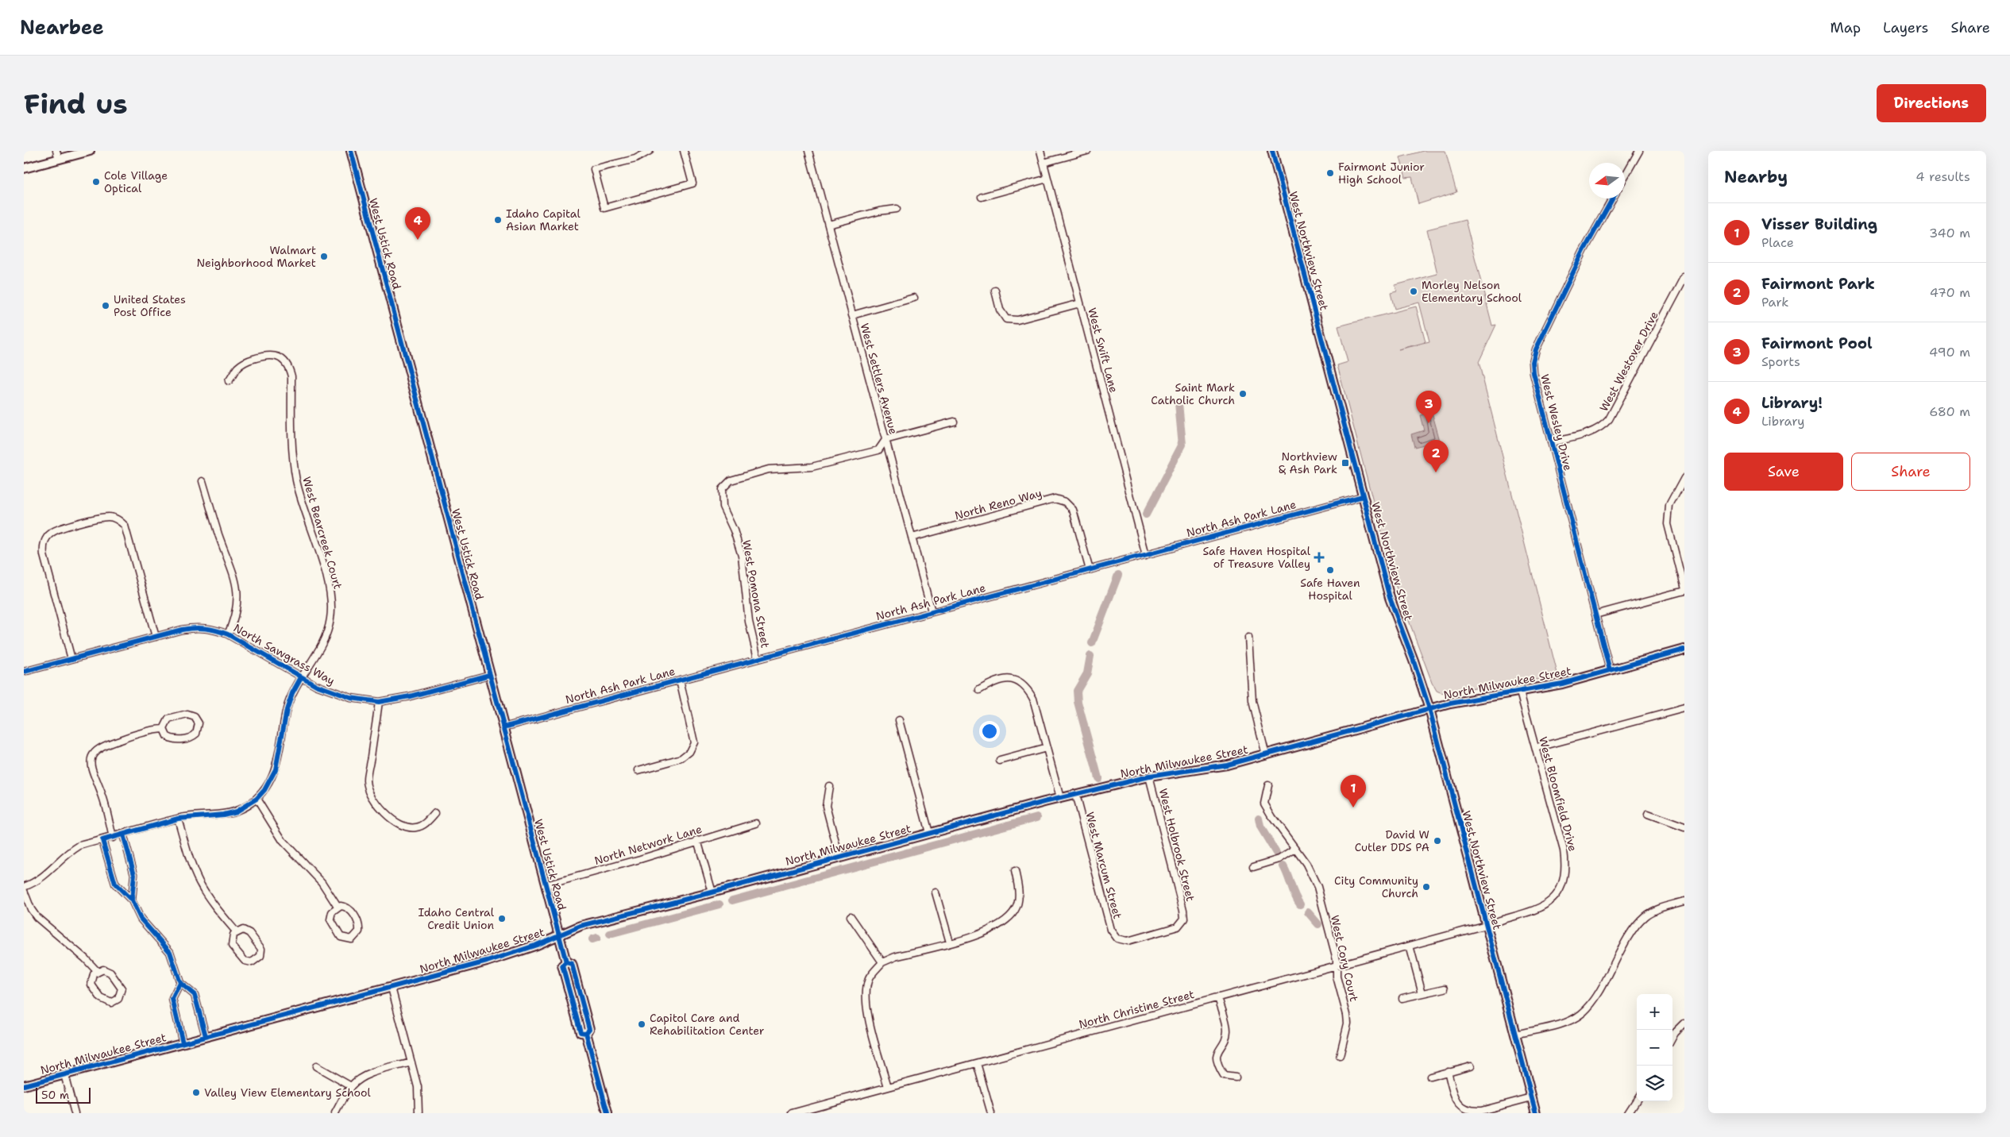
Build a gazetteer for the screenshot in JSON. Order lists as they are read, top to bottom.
{
  "streets": {
    "main road": ["West Ustick Road", "West Northview Street", "North Milwaukee Street"],
    "street": [
      "West Swift Lane",
      "West Westover Drive",
      "West Settlers Avenue",
      "West Wesley Drive",
      "North Reno Way",
      "North Ash Park Lane",
      "West Bearcreek Court",
      "West Pomona Street",
      "North Sawgrass Way",
      "West Bloomfield Drive",
      "North Network Lane",
      "West Holbrook Street",
      "West Marcum Street",
      "West Cory Court",
      "North Christine Street"
    ]
  },
  "crossings": [
    ["West Ustick Road", "North Ash Park Lane"],
    ["West Ustick Road", "North Sawgrass Way"],
    ["West Ustick Road", "North Milwaukee Street"],
    ["West Ustick Road", "North Network Lane"],
    ["West Northview Street", "North Ash Park Lane"],
    ["West Northview Street", "North Milwaukee Street"],
    ["West Northview Street", "West Bloomfield Drive"],
    ["West Northview Street", "North Christine Street"],
    ["West Swift Lane", "North Ash Park Lane"],
    ["West Westover Drive", "West Wesley Drive"],
    ["West Settlers Avenue", "North Reno Way"],
    ["West Settlers Avenue", "North Ash Park Lane"],
    ["West Settlers Avenue", "West Pomona Street"],
    ["West Wesley Drive", "North Milwaukee Street"],
    ["North Reno Way", "North Ash Park Lane"],
    ["North Ash Park Lane", "West Pomona Street"],
    ["West Bearcreek Court", "North Sawgrass Way"],
    ["North Milwaukee Street", "West Bloomfield Drive"],
    ["North Milwaukee Street", "West Holbrook Street"],
    ["North Milwaukee Street", "West Marcum Street"],
    ["West Bloomfield Drive", "North Christine Street"],
    ["West Holbrook Street", "West Marcum Street"],
    ["West Cory Court", "North Christine Street"]
  ],
  "places": {
    "other": [
      "Fairmont Junior High School",
      "Cole Village Optical",
      "Idaho Capital Asian Market",
      "Walmart Neighborhood Market",
      "Morley Nelson Elementary School",
      "United States Post Office",
      "Saint Mark Catholic Church",
      "Safe Haven Hospital",
      "David W Cutler DDS PA",
      "City Community Church",
      "Idaho Central Credit Union",
      "Capitol Care and Rehabilitation Center",
      "Valley View Elementary School"
    ],
    "transit": ["Northview & Ash Park"],
    "health": ["Safe Haven Hospital of Treasure Valley"]
  },
  "scale_bar": "50 m",
  "north": "left",
  "page": {
    "header": "Nearbee",
    "nav": ["Map", "Layers", "Share"],
    "buttons": [
      "Directions",
      ["Save", "Share"]
    ],
    "title": "Find us",
    "heading": ["Nearby", "4 results"],
    "list": [
      {
        "mark": "1",
        "name": "Visser Building",
        "note": "Place",
        "value": "340 m"
      },
      {
        "mark": "2",
        "name": "Fairmont Park",
        "note": "Park",
        "value": "470 m"
      },
      {
        "mark": "3",
        "name": "Fairmont Pool",
        "note": "Sports",
        "value": "490 m"
      },
      {
        "mark": "4",
        "name": "Library!",
        "note": "Library",
        "value": "680 m"
      }
    ],
    "pins": [
      "4",
      "3",
      "2",
      "1"
    ],
    "map_buttons": ["+", "−"],
    "scale": "50 m"
  }
}
